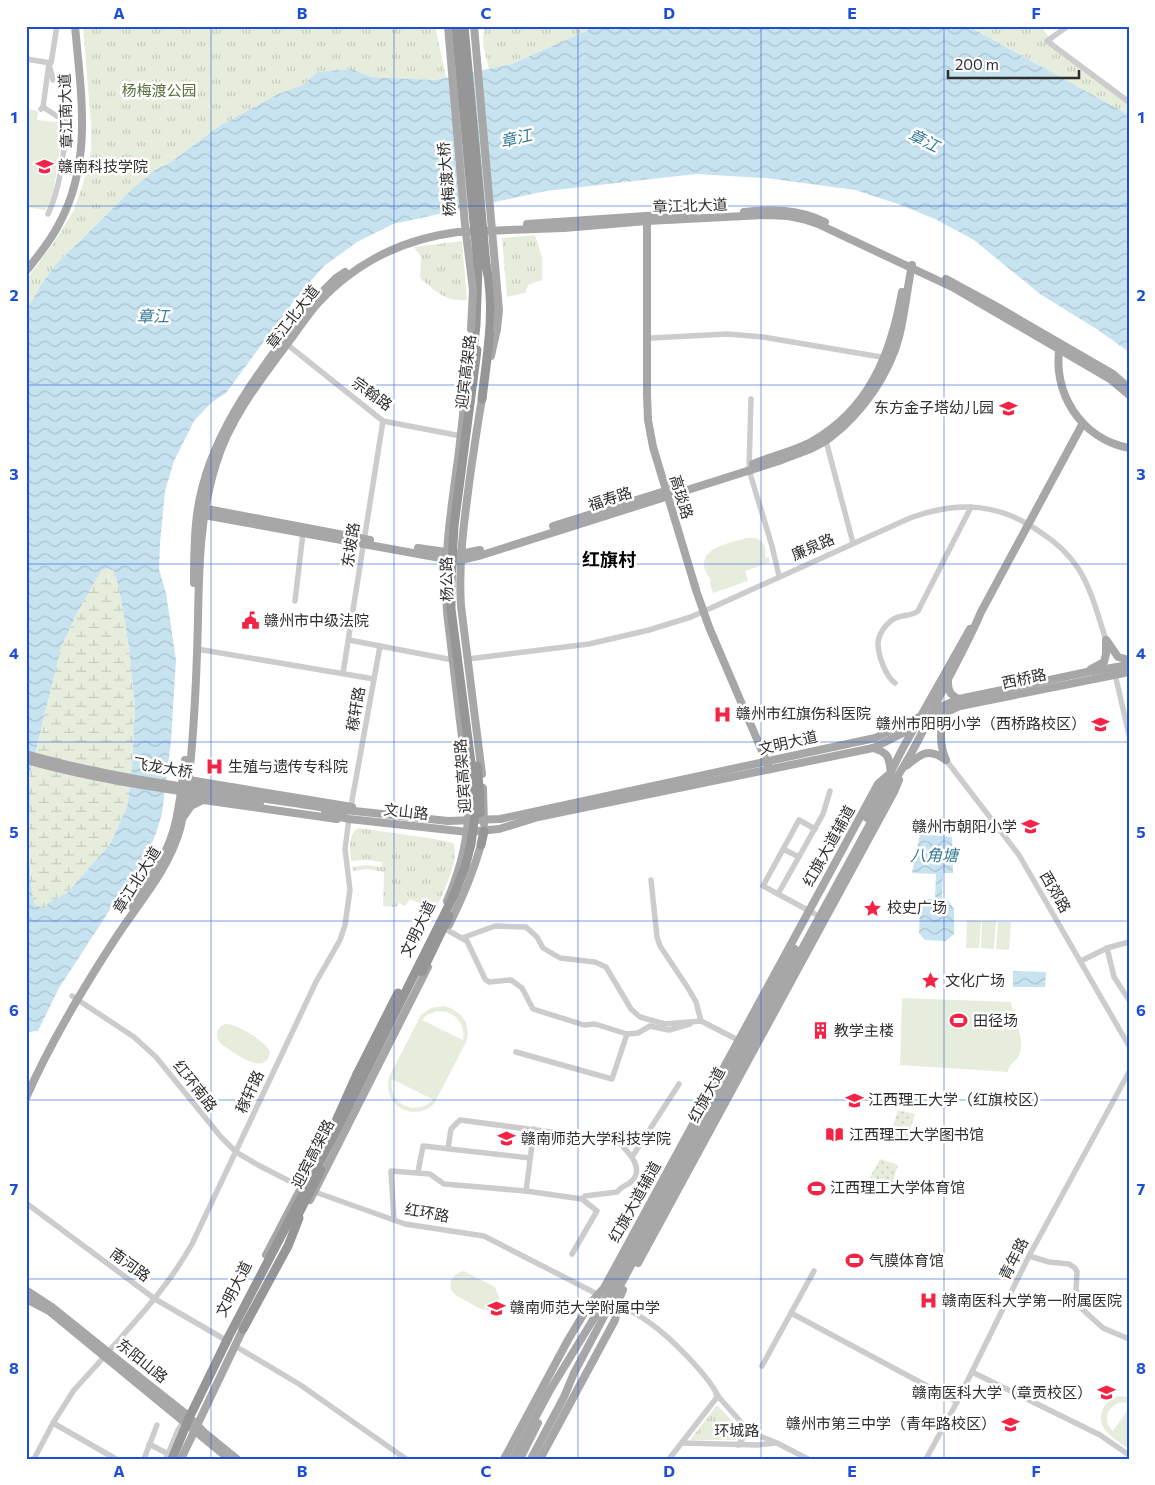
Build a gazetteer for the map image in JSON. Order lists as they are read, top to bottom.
{
  "streets": {
    "highway": ["迎宾高架路", "文明大道"],
    "main road": [
      "章江南大道",
      "杨梅渡大桥",
      "章江北大道",
      "高琰路",
      "福寿路",
      "杨公路",
      "西桥路",
      "飞龙大桥",
      "文山路",
      "红旗大道",
      "东阳山路"
    ],
    "street": [
      "宗翰路",
      "东坡路",
      "廉泉路",
      "稼轩路",
      "西郊路",
      "红环南路",
      "红环路",
      "青年路",
      "南河路",
      "环城路"
    ]
  },
  "crossings": [
    ["杨梅渡大桥", "迎宾高架路"],
    ["杨梅渡大桥", "杨公路"],
    ["章江北大道", "宗翰路"],
    ["章江北大道", "高琰路"],
    ["章江北大道", "福寿路"],
    ["章江北大道", "红环南路"],
    ["迎宾高架路", "杨公路"],
    ["迎宾高架路", "文明大道"],
    ["迎宾高架路", "红环路"],
    ["宗翰路", "东坡路"],
    ["宗翰路", "杨公路"],
    ["高琰路", "福寿路"],
    ["高琰路", "廉泉路"],
    ["高琰路", "文明大道"],
    ["福寿路", "东坡路"],
    ["福寿路", "杨公路"],
    ["廉泉路", "杨公路"],
    ["杨公路", "文明大道"],
    ["杨公路", "文山路"],
    ["西桥路", "文明大道"],
    ["西桥路", "红旗大道"],
    ["稼轩路", "文山路"],
    ["稼轩路", "红环南路"],
    ["稼轩路", "南河路"],
    ["稼轩路", "东阳山路"],
    ["文明大道", "文山路"],
    ["文明大道", "红环南路"],
    ["文明大道", "红旗大道"],
    ["文明大道", "红环路"],
    ["文明大道", "南河路"],
    ["文明大道", "东阳山路"],
    ["飞龙大桥", "文山路"],
    ["红环南路", "红环路"],
    ["红旗大道", "红环路"],
    ["红环路", "环城路"]
  ],
  "districts": ["红旗村"],
  "water": ["章江", "八角塘"],
  "parks": ["杨梅渡公园"],
  "places": {
    "school or university": [
      "赣南科技学院",
      "东方金子塔幼儿园",
      "赣州市阳明小学（西桥路校区）",
      "赣州市朝阳小学",
      "江西理工大学（红旗校区）",
      "赣南师范大学科技学院",
      "赣南师范大学附属中学",
      "赣南医科大学（章贡校区）",
      "赣州市第三中学（青年路校区）"
    ],
    "public building": ["赣州市中级法院"],
    "hospital": ["赣州市红旗伤科医院", "生殖与遗传专科院", "赣南医科大学第一附属医院"],
    "place": ["校史广场", "文化广场"],
    "sports": ["田径场", "江西理工大学体育馆", "气膜体育馆"],
    "building": ["教学主楼"],
    "library": ["江西理工大学图书馆"]
  },
  "scale_bar": "200 m",
  "grid": {
    "columns": [
      "A",
      "B",
      "C",
      "D",
      "E",
      "F"
    ],
    "rows": [
      "1",
      "2",
      "3",
      "4",
      "5",
      "6",
      "7",
      "8"
    ]
  }
}
